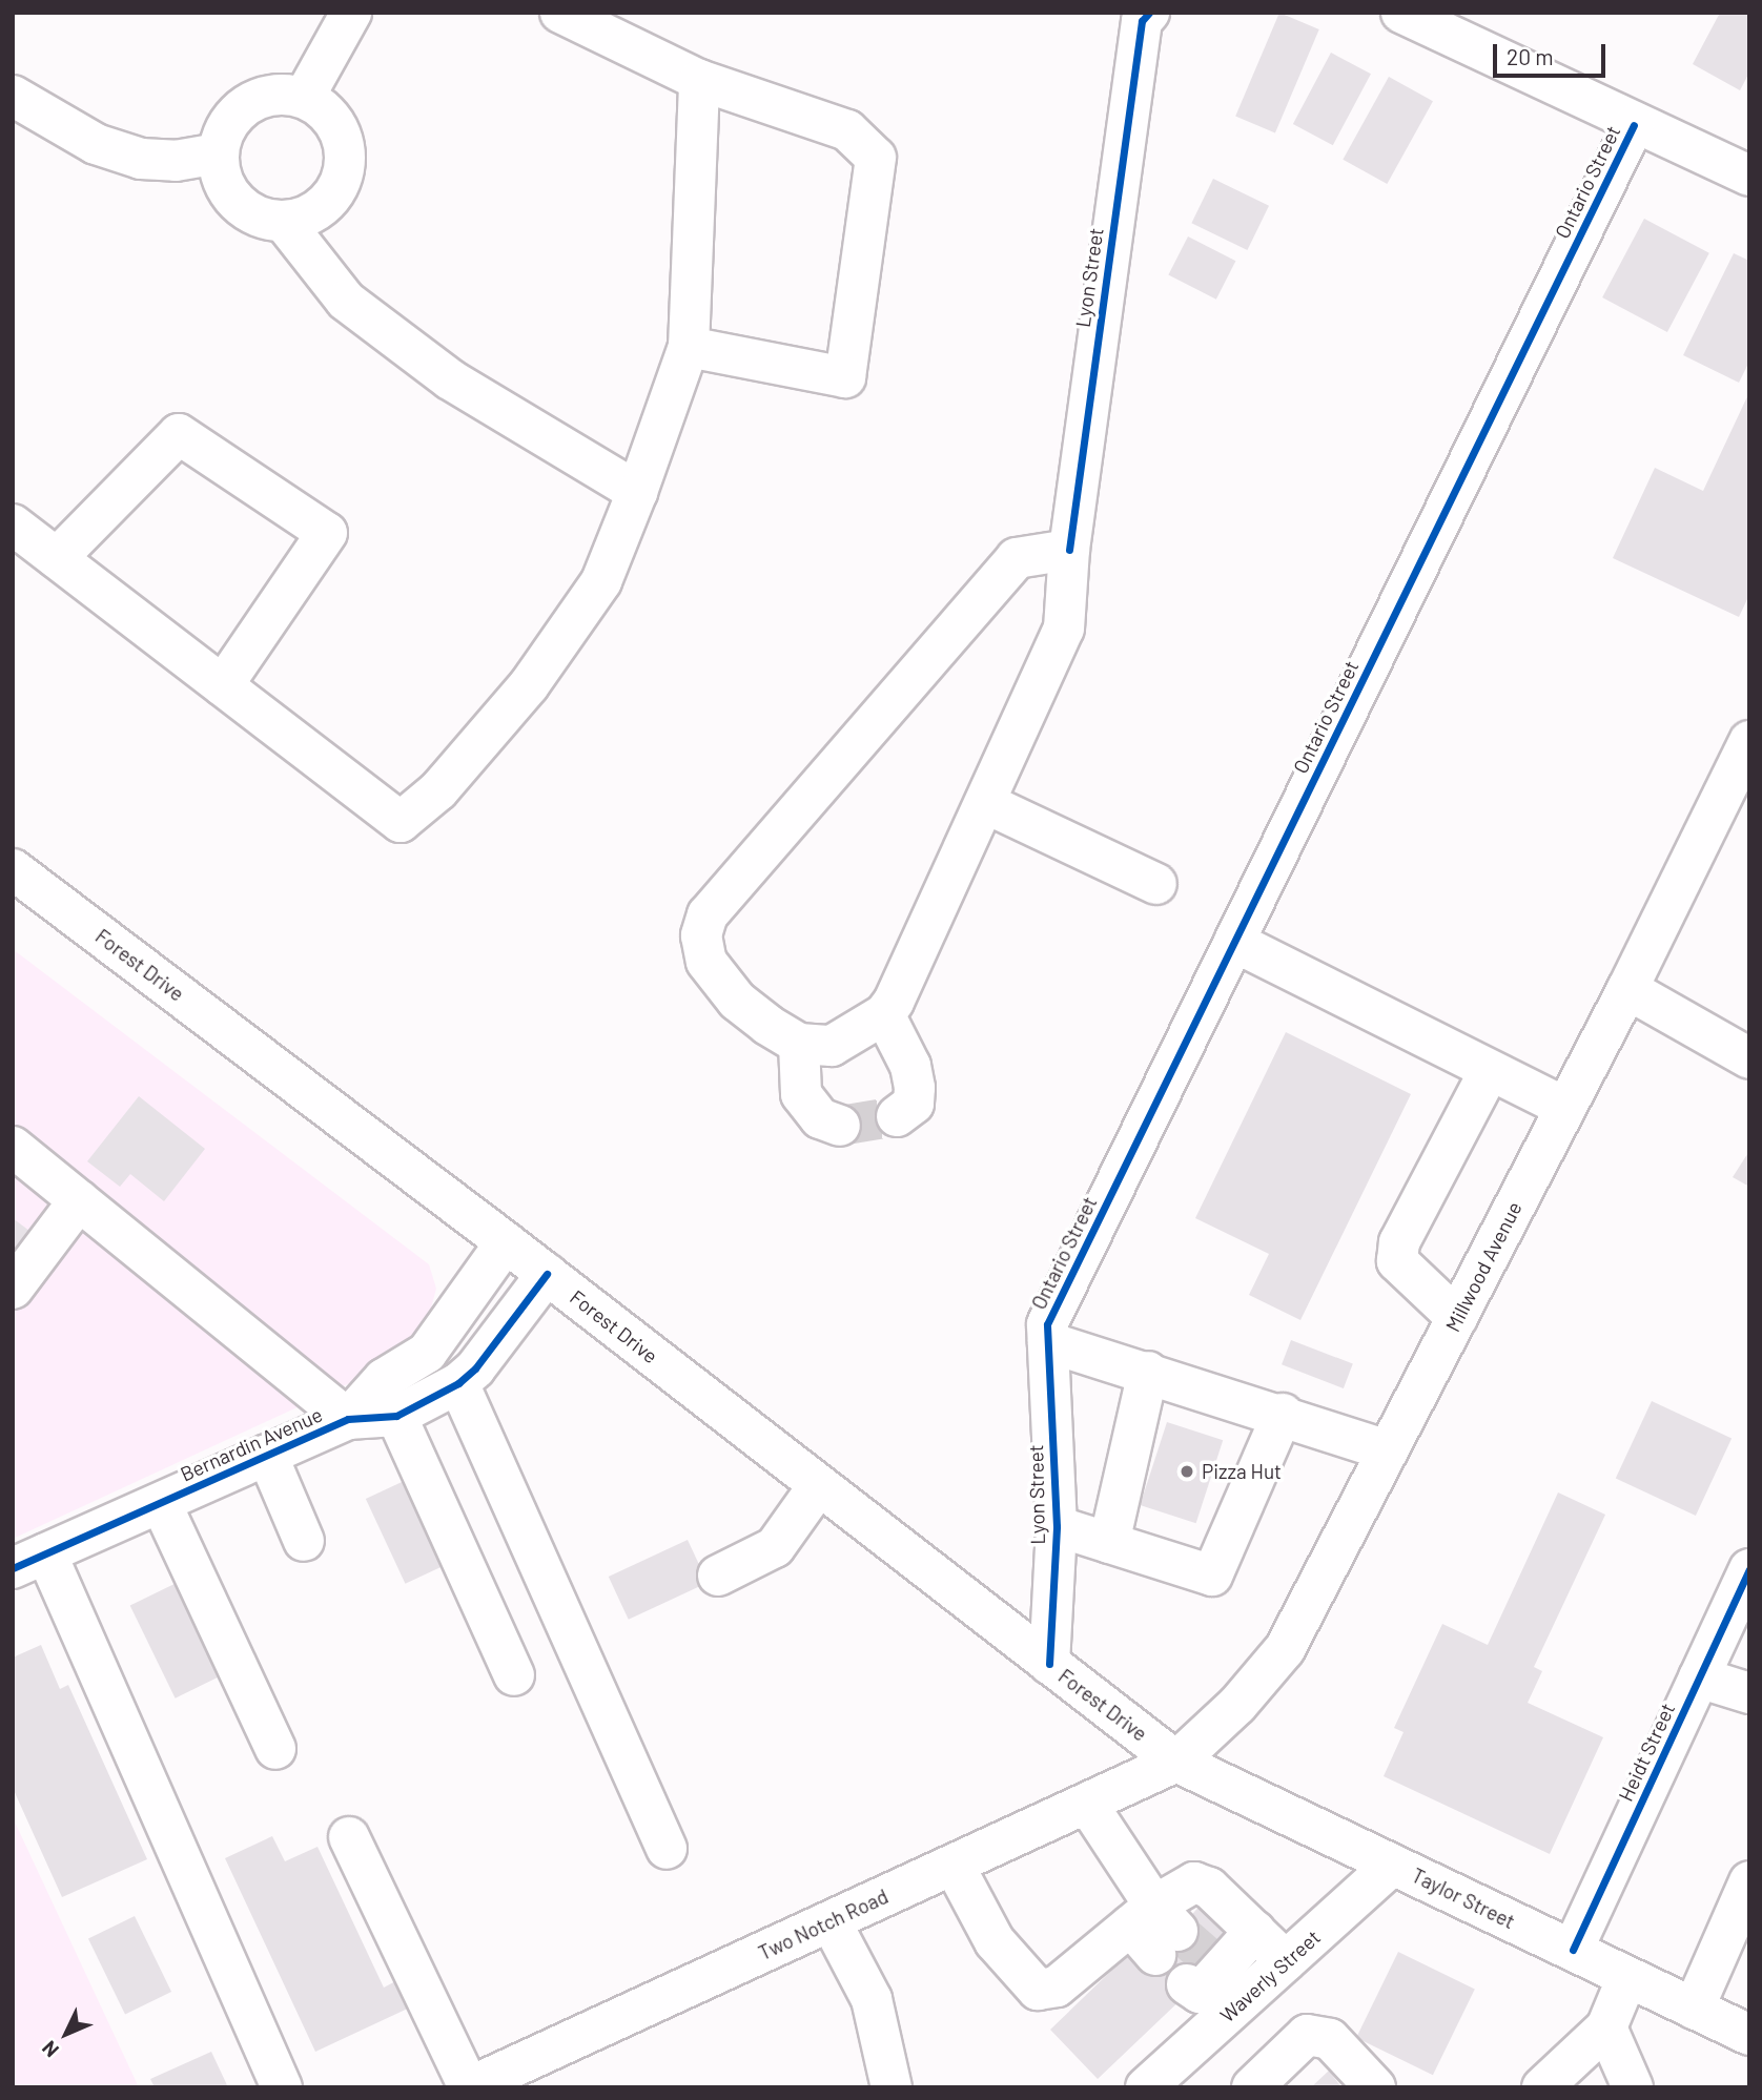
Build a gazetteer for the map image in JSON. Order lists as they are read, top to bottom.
{
  "streets": {
    "street": [
      "Ontario Street",
      "Lyon Street",
      "Forest Drive",
      "Millwood Avenue",
      "Bernardin Avenue",
      "Heidt Street",
      "Taylor Street",
      "Two Notch Road",
      "Waverly Street"
    ]
  },
  "crossings": [
    ["Ontario Street", "Lyon Street"],
    ["Lyon Street", "Forest Drive"],
    ["Forest Drive", "Millwood Avenue"],
    ["Forest Drive", "Bernardin Avenue"],
    ["Forest Drive", "Taylor Street"],
    ["Forest Drive", "Two Notch Road"],
    ["Millwood Avenue", "Taylor Street"],
    ["Millwood Avenue", "Two Notch Road"],
    ["Heidt Street", "Taylor Street"],
    ["Taylor Street", "Two Notch Road"],
    ["Taylor Street", "Waverly Street"]
  ],
  "places": ["Pizza Hut"],
  "scale_bar": "20 m",
  "north": "bottom left"
}
